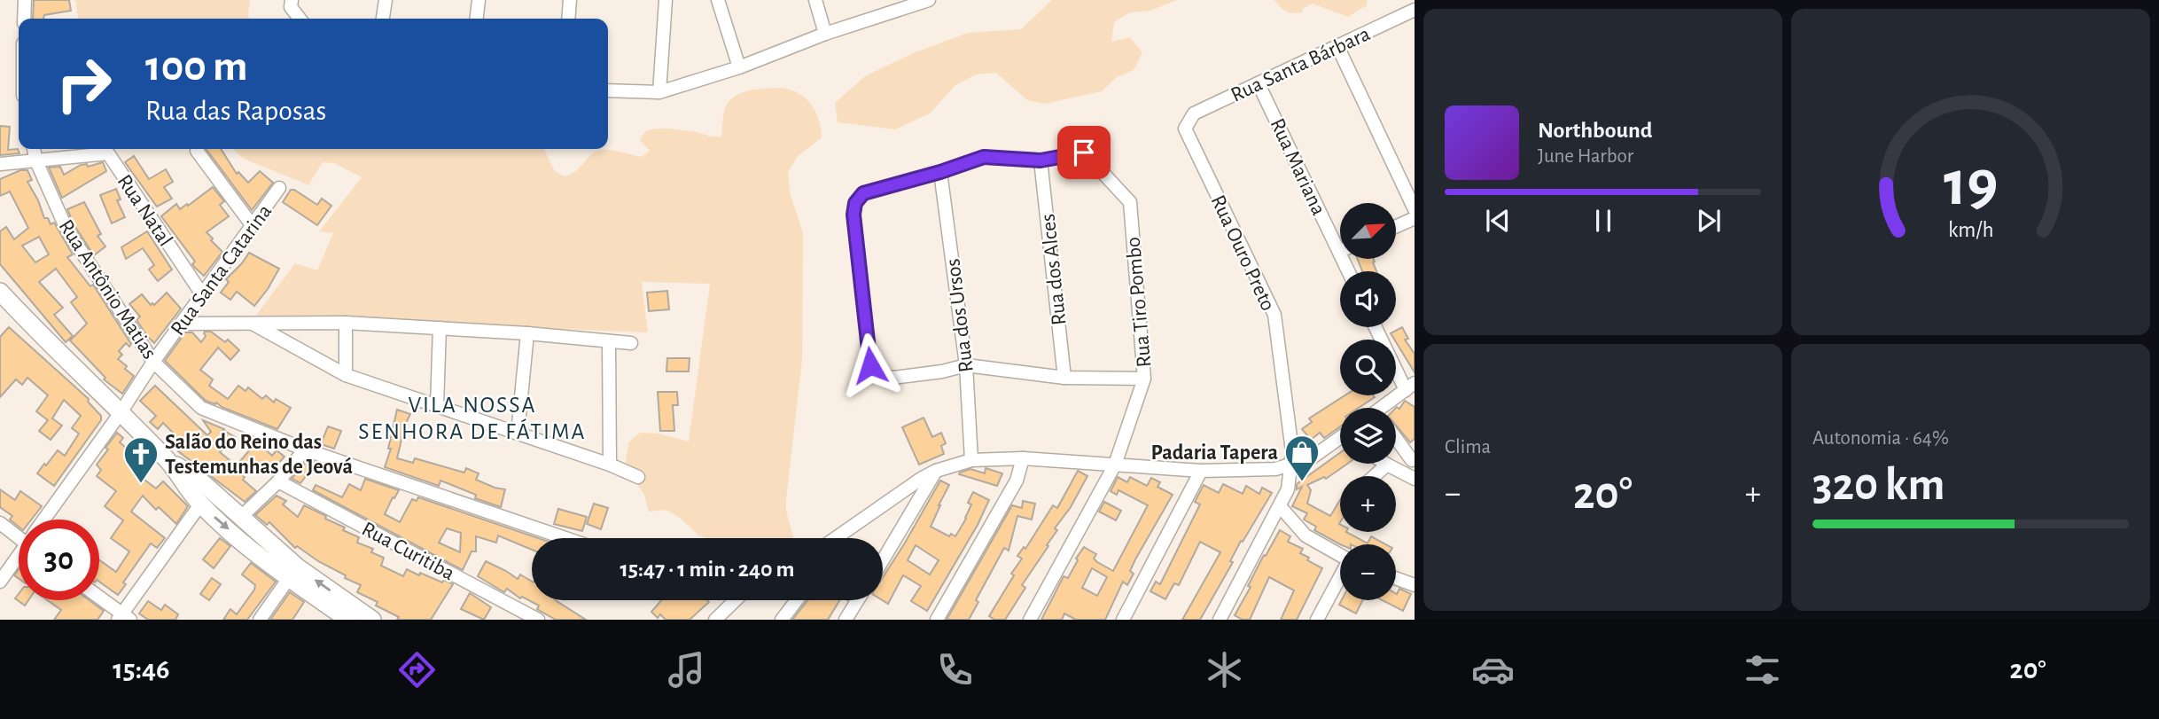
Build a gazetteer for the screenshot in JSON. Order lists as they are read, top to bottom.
{
  "streets": {
    "street": [
      "Rua Santa Bárbara",
      "Rua Mariana",
      "Rua Natal",
      "Rua Ouro Preto",
      "Rua Santa Catarina",
      "Rua dos Alces",
      "Rua Antônio Matias",
      "Rua Tiro Pombo",
      "Rua dos Ursos",
      "Rua Curitiba"
    ]
  },
  "crossings": [
    ["Rua Santa Bárbara", "Rua Mariana"],
    ["Rua Santa Bárbara", "Rua Ouro Preto"],
    ["Rua Natal", "Rua Santa Catarina"],
    ["Rua Natal", "Rua Antônio Matias"],
    ["Rua Santa Catarina", "Rua Antônio Matias"],
    ["Rua dos Alces", "Rua Tiro Pombo"]
  ],
  "districts": ["VILA NOSSA SENHORA DE FÁTIMA"],
  "places": {
    "shop": ["Padaria Tapera"],
    "church": ["Salão do Reino das Testemunhas de Jeová"]
  },
  "north": "top right",
  "page": {
    "turn": ["100 m", "Rua das Raposas"],
    "song": ["Northbound", "June Harbor"],
    "map_buttons": ["+", "−"],
    "tile": [
      "Clima",
      ["Autonomia · 64%", "320 km"]
    ],
    "heat": ["−", "20°", "+"],
    "limit": "30",
    "trip": "15:47 · 1 min · 240 m",
    "tabs": ["15:46", "20°"],
    "gauge": ["19", "km/h"]
  }
}
